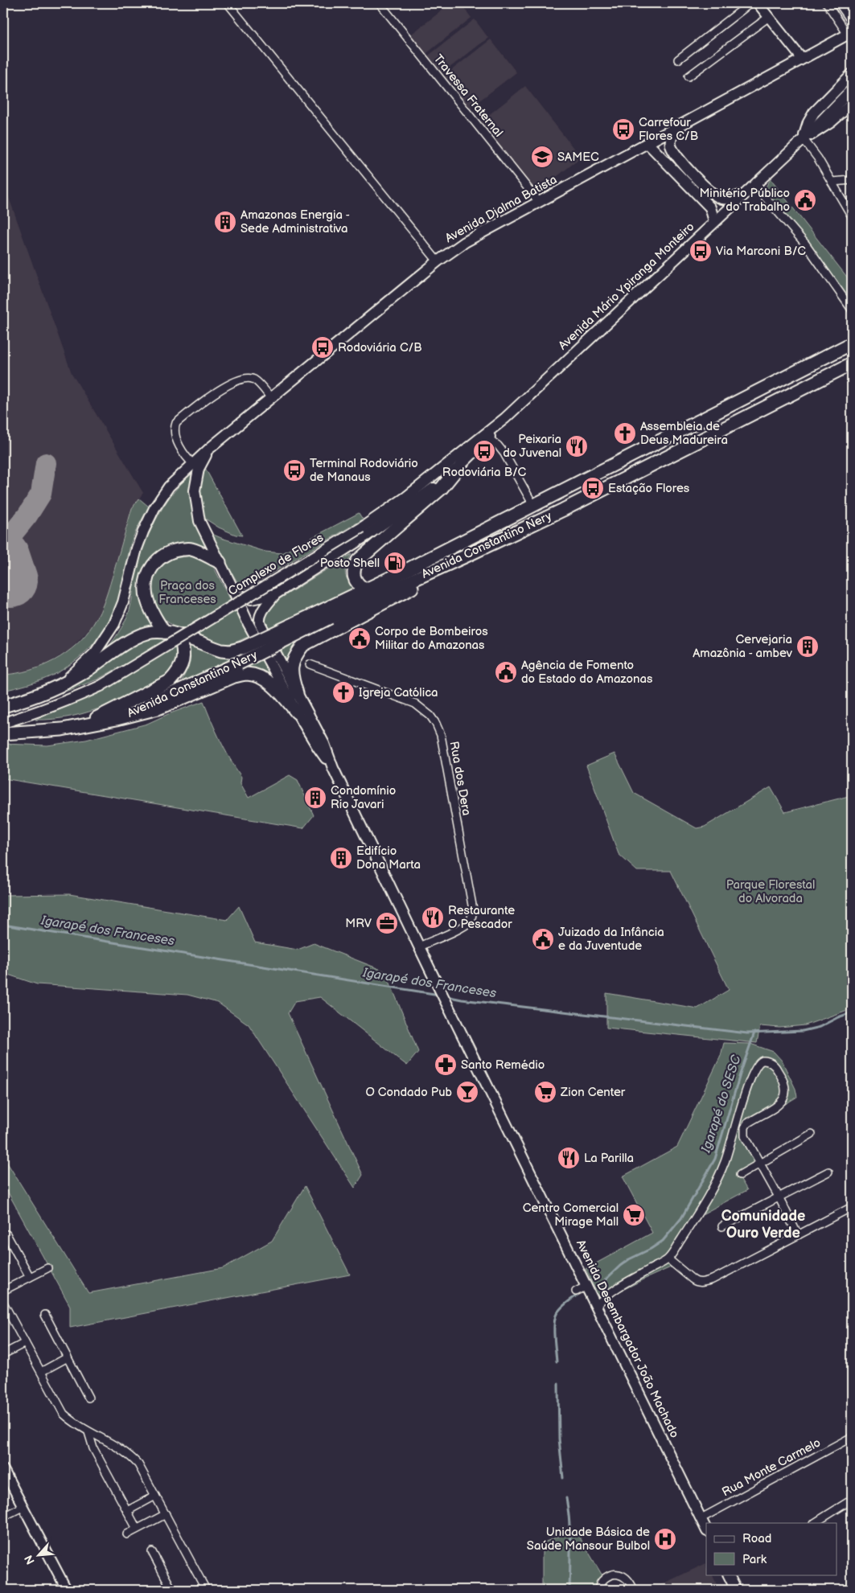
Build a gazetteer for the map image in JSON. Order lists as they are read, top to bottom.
{
  "streets": {
    "highway": ["Avenida Constantino Nery"],
    "main road": [
      "Avenida Djalma Batista",
      "Avenida Mário Ypiranga Monteiro",
      "Complexo de Flores",
      "Avenida Desembargador João Machado"
    ],
    "street": ["Travessa Fraternal", "Rua dos Dera", "Rua Monte Carmelo"]
  },
  "crossings": [
    ["Travessa Fraternal", "Avenida Djalma Batista"],
    ["Avenida Djalma Batista", "Avenida Desembargador João Machado"],
    ["Avenida Mário Ypiranga Monteiro", "Complexo de Flores"],
    ["Avenida Mário Ypiranga Monteiro", "Avenida Desembargador João Machado"],
    ["Rua dos Dera", "Avenida Desembargador João Machado"],
    ["Avenida Desembargador João Machado", "Rua Monte Carmelo"]
  ],
  "districts": ["Comunidade Ouro Verde"],
  "water": ["Igarapé dos Franceses", "Igarapé do SESC"],
  "parks": ["Praça dos Franceses", "Parque Florestal do Alvorada"],
  "places": {
    "bus stop": [
      "Carrefour Flores C/B",
      "Via Marconi B/C",
      "Rodoviária C/B",
      "Rodoviária B/C",
      "Terminal Rodoviário de Manaus",
      "Estação Flores"
    ],
    "school or university": ["SAMEC"],
    "public building": [
      "Minitério Público do Trabalho",
      "Corpo de Bombeiros Militar do Amazonas",
      "Agência de Fomento do Estado do Amazonas",
      "Juizado da Infância e da Juventude"
    ],
    "building": [
      "Amazonas Energia - Sede Administrativa",
      "Cervejaria Amazônia - ambev",
      "Condomínio Rio Javari",
      "Edifício Dona Marta"
    ],
    "church": ["Assembleia de Deus Madureira", "Igreja Católica"],
    "restaurant": ["Peixaria do Juvenal", "Restaurante O Pescador", "La Parilla"],
    "fuel station": ["Posto Shell"],
    "office": ["MRV"],
    "pharmacy": ["Santo Remédio"],
    "bar": ["O Condado Pub"],
    "supermarket": ["Zion Center", "Centro Comercial Mirage Mall"],
    "hospital": ["Unidade Básica de Saúde Mansour Bulbol"]
  },
  "legend": ["Road", "Park"],
  "north": "bottom left"
}
